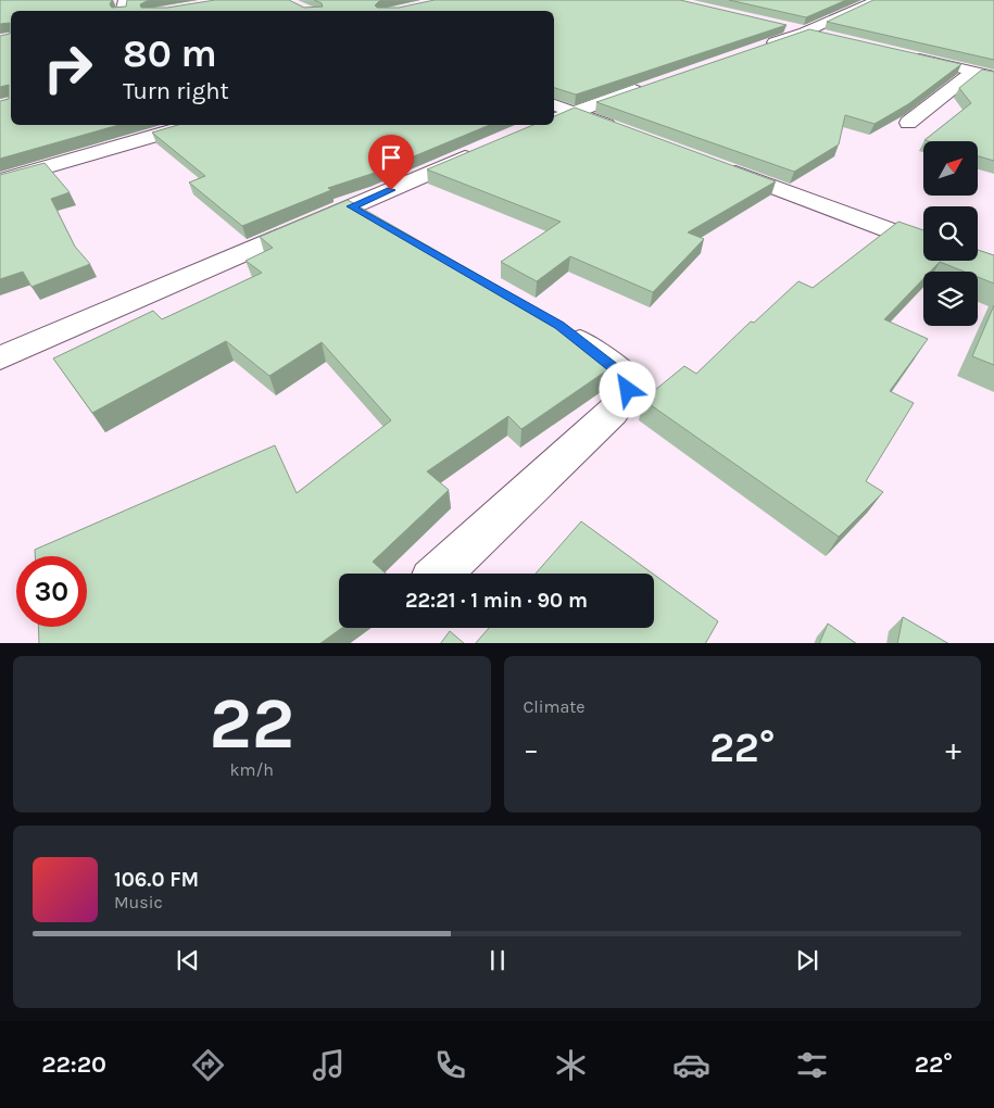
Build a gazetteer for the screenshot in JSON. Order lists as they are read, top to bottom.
{
  "north": "top right",
  "page": {
    "turn": ["80 m", "Turn right"],
    "limit": "30",
    "trip": "22:21 · 1 min · 90 m",
    "tile": [
      ["22", "km/h"],
      "Climate"
    ],
    "heat": ["−", "22°", "+"],
    "song": ["106.0 FM", "Music"],
    "tabs": ["22:20", "22°"]
  }
}
